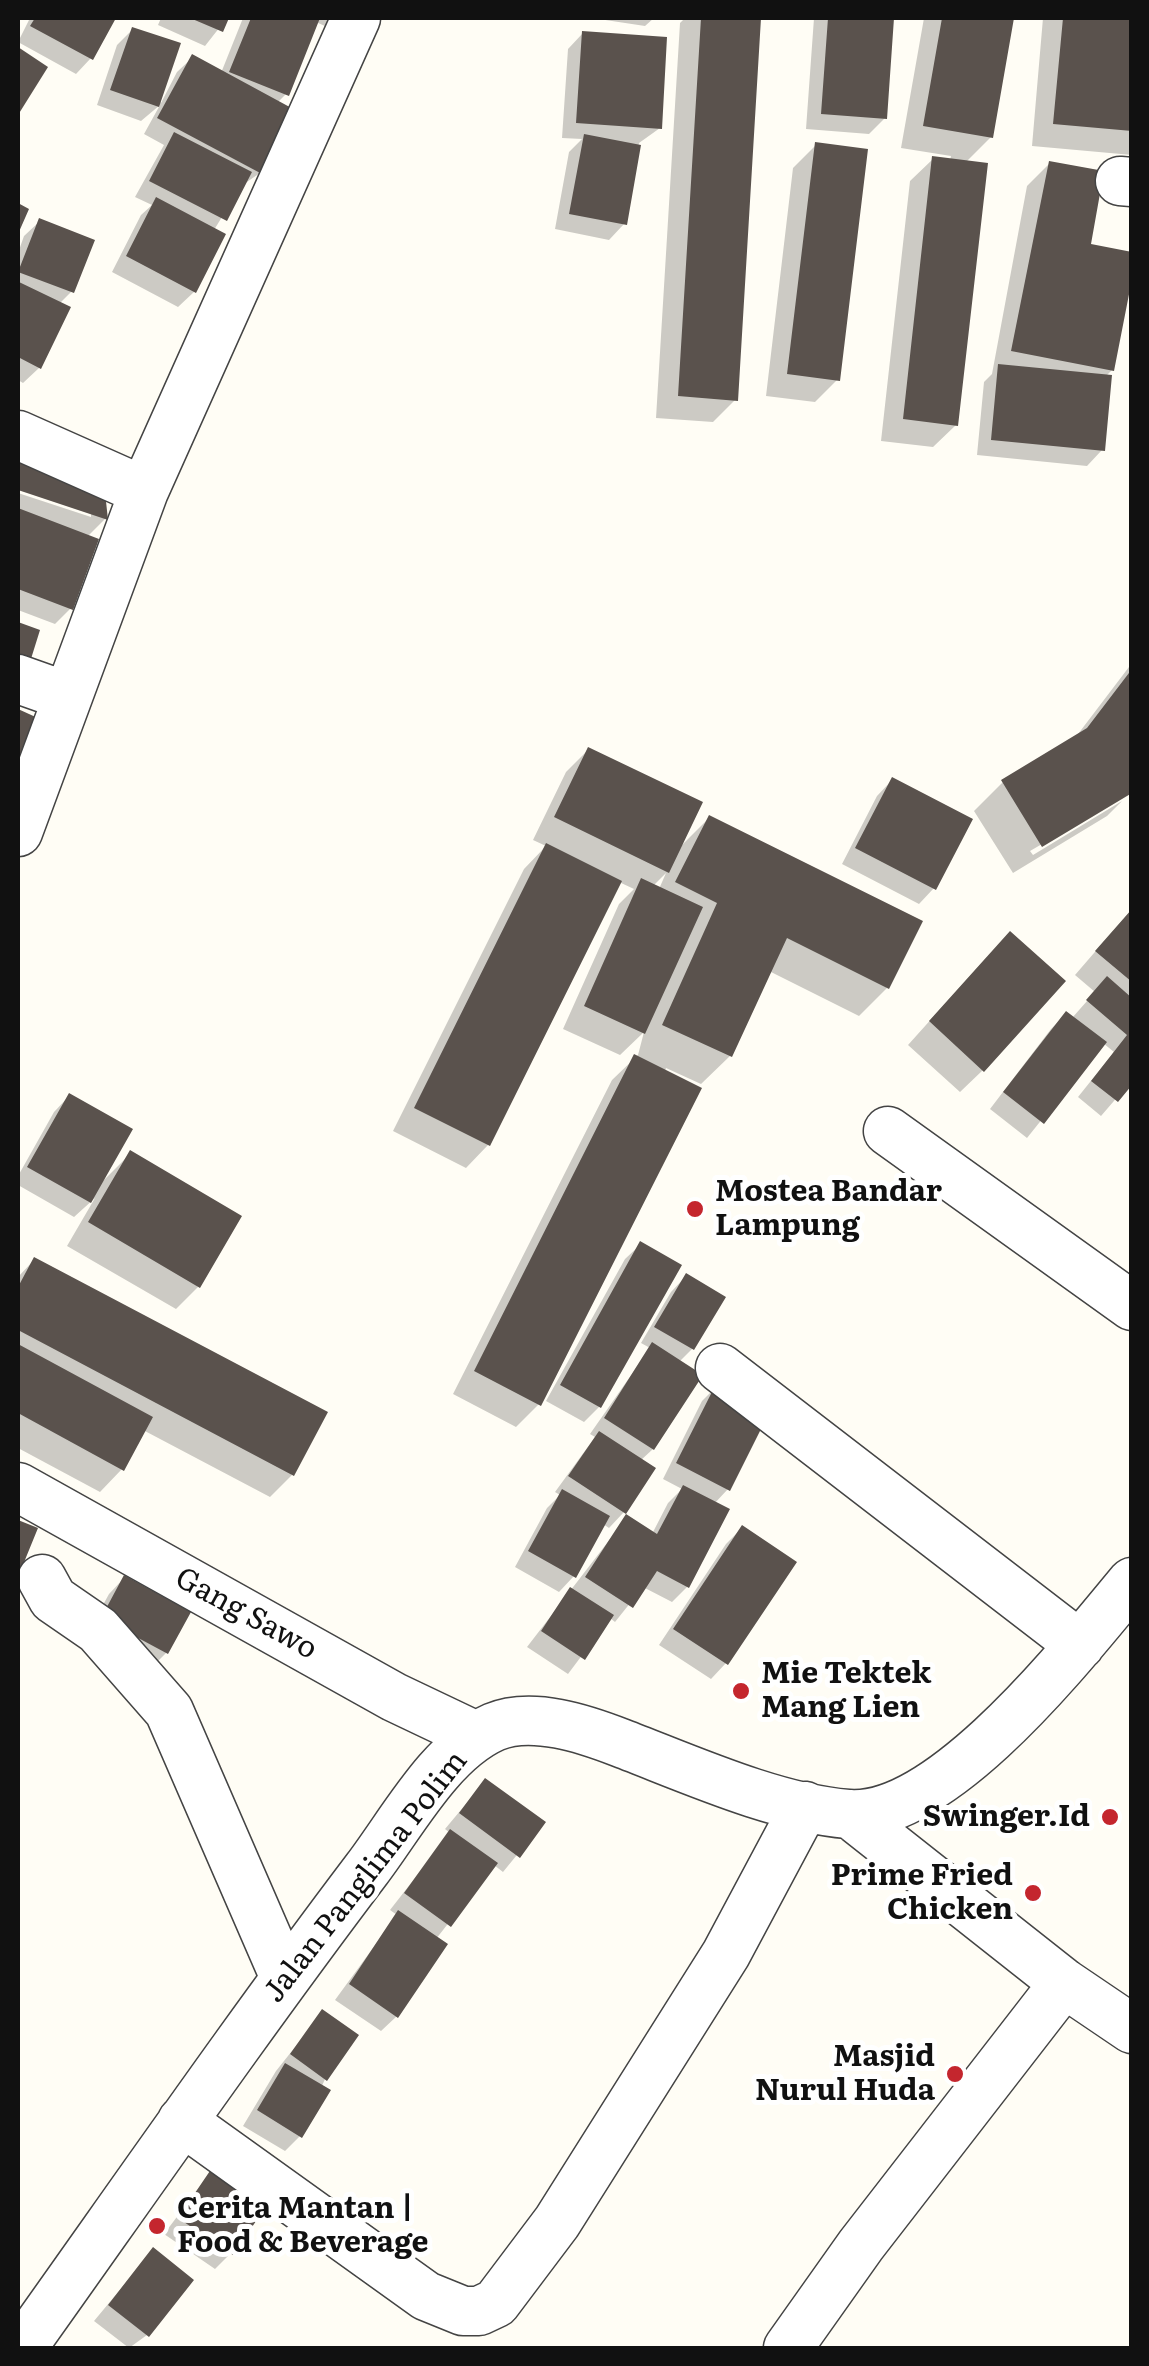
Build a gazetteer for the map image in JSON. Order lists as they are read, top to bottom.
{
  "streets": {
    "street": ["Gang Sawo", "Jalan Panglima Polim"]
  },
  "crossings": [
    ["Gang Sawo", "Jalan Panglima Polim"]
  ],
  "places": [
    "Mostea Bandar Lampung",
    "Mie Tektek Mang Lien",
    "Swinger.Id",
    "Prime Fried Chicken",
    "Masjid Nurul Huda",
    "Cerita Mantan | Food & Beverage"
  ]
}
